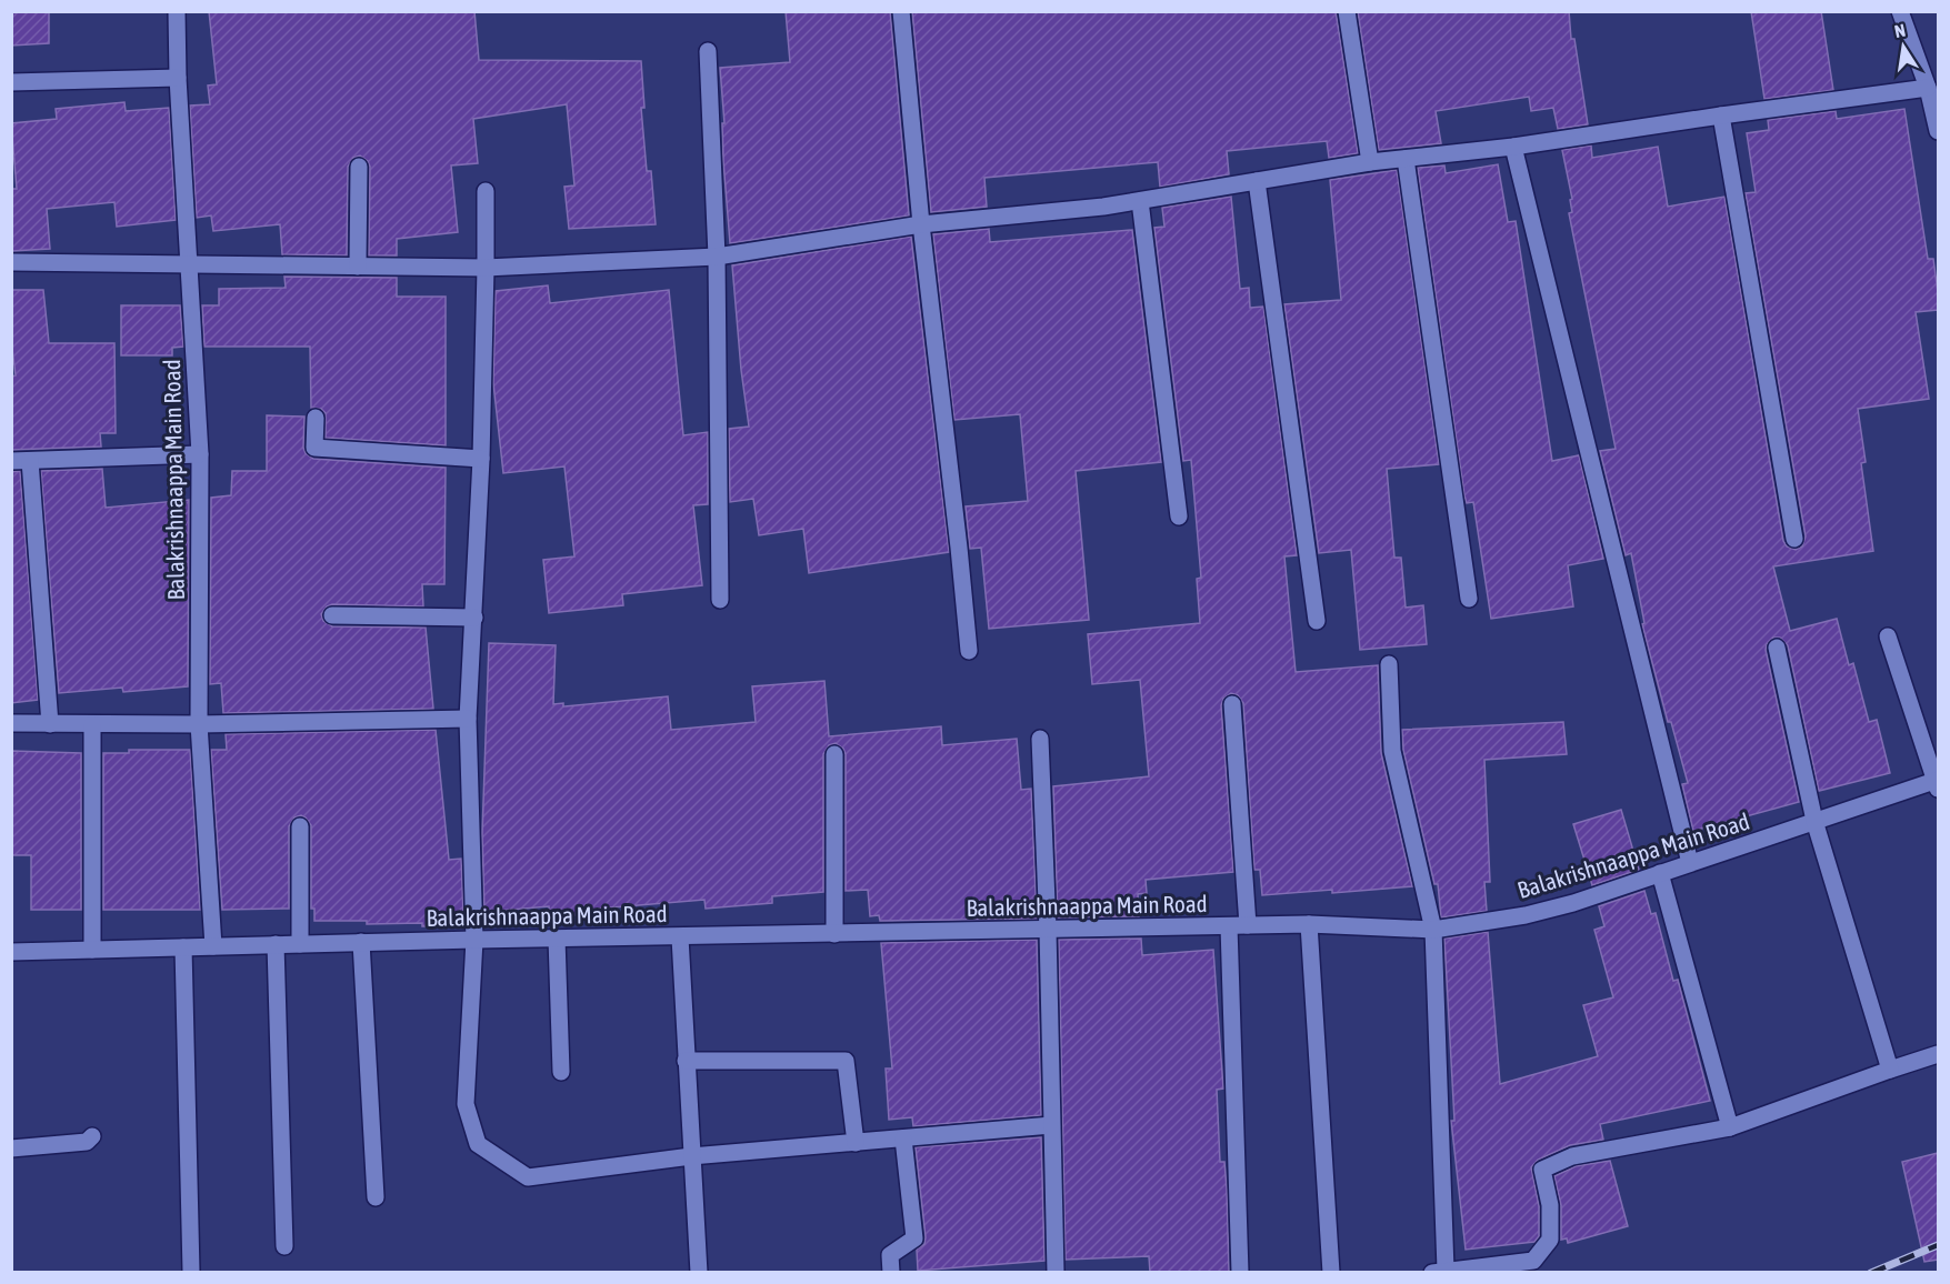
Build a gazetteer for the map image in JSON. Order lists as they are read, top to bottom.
{
  "streets": {
    "street": ["Balakrishnaappa Main Road"]
  },
  "north": "top"
}
